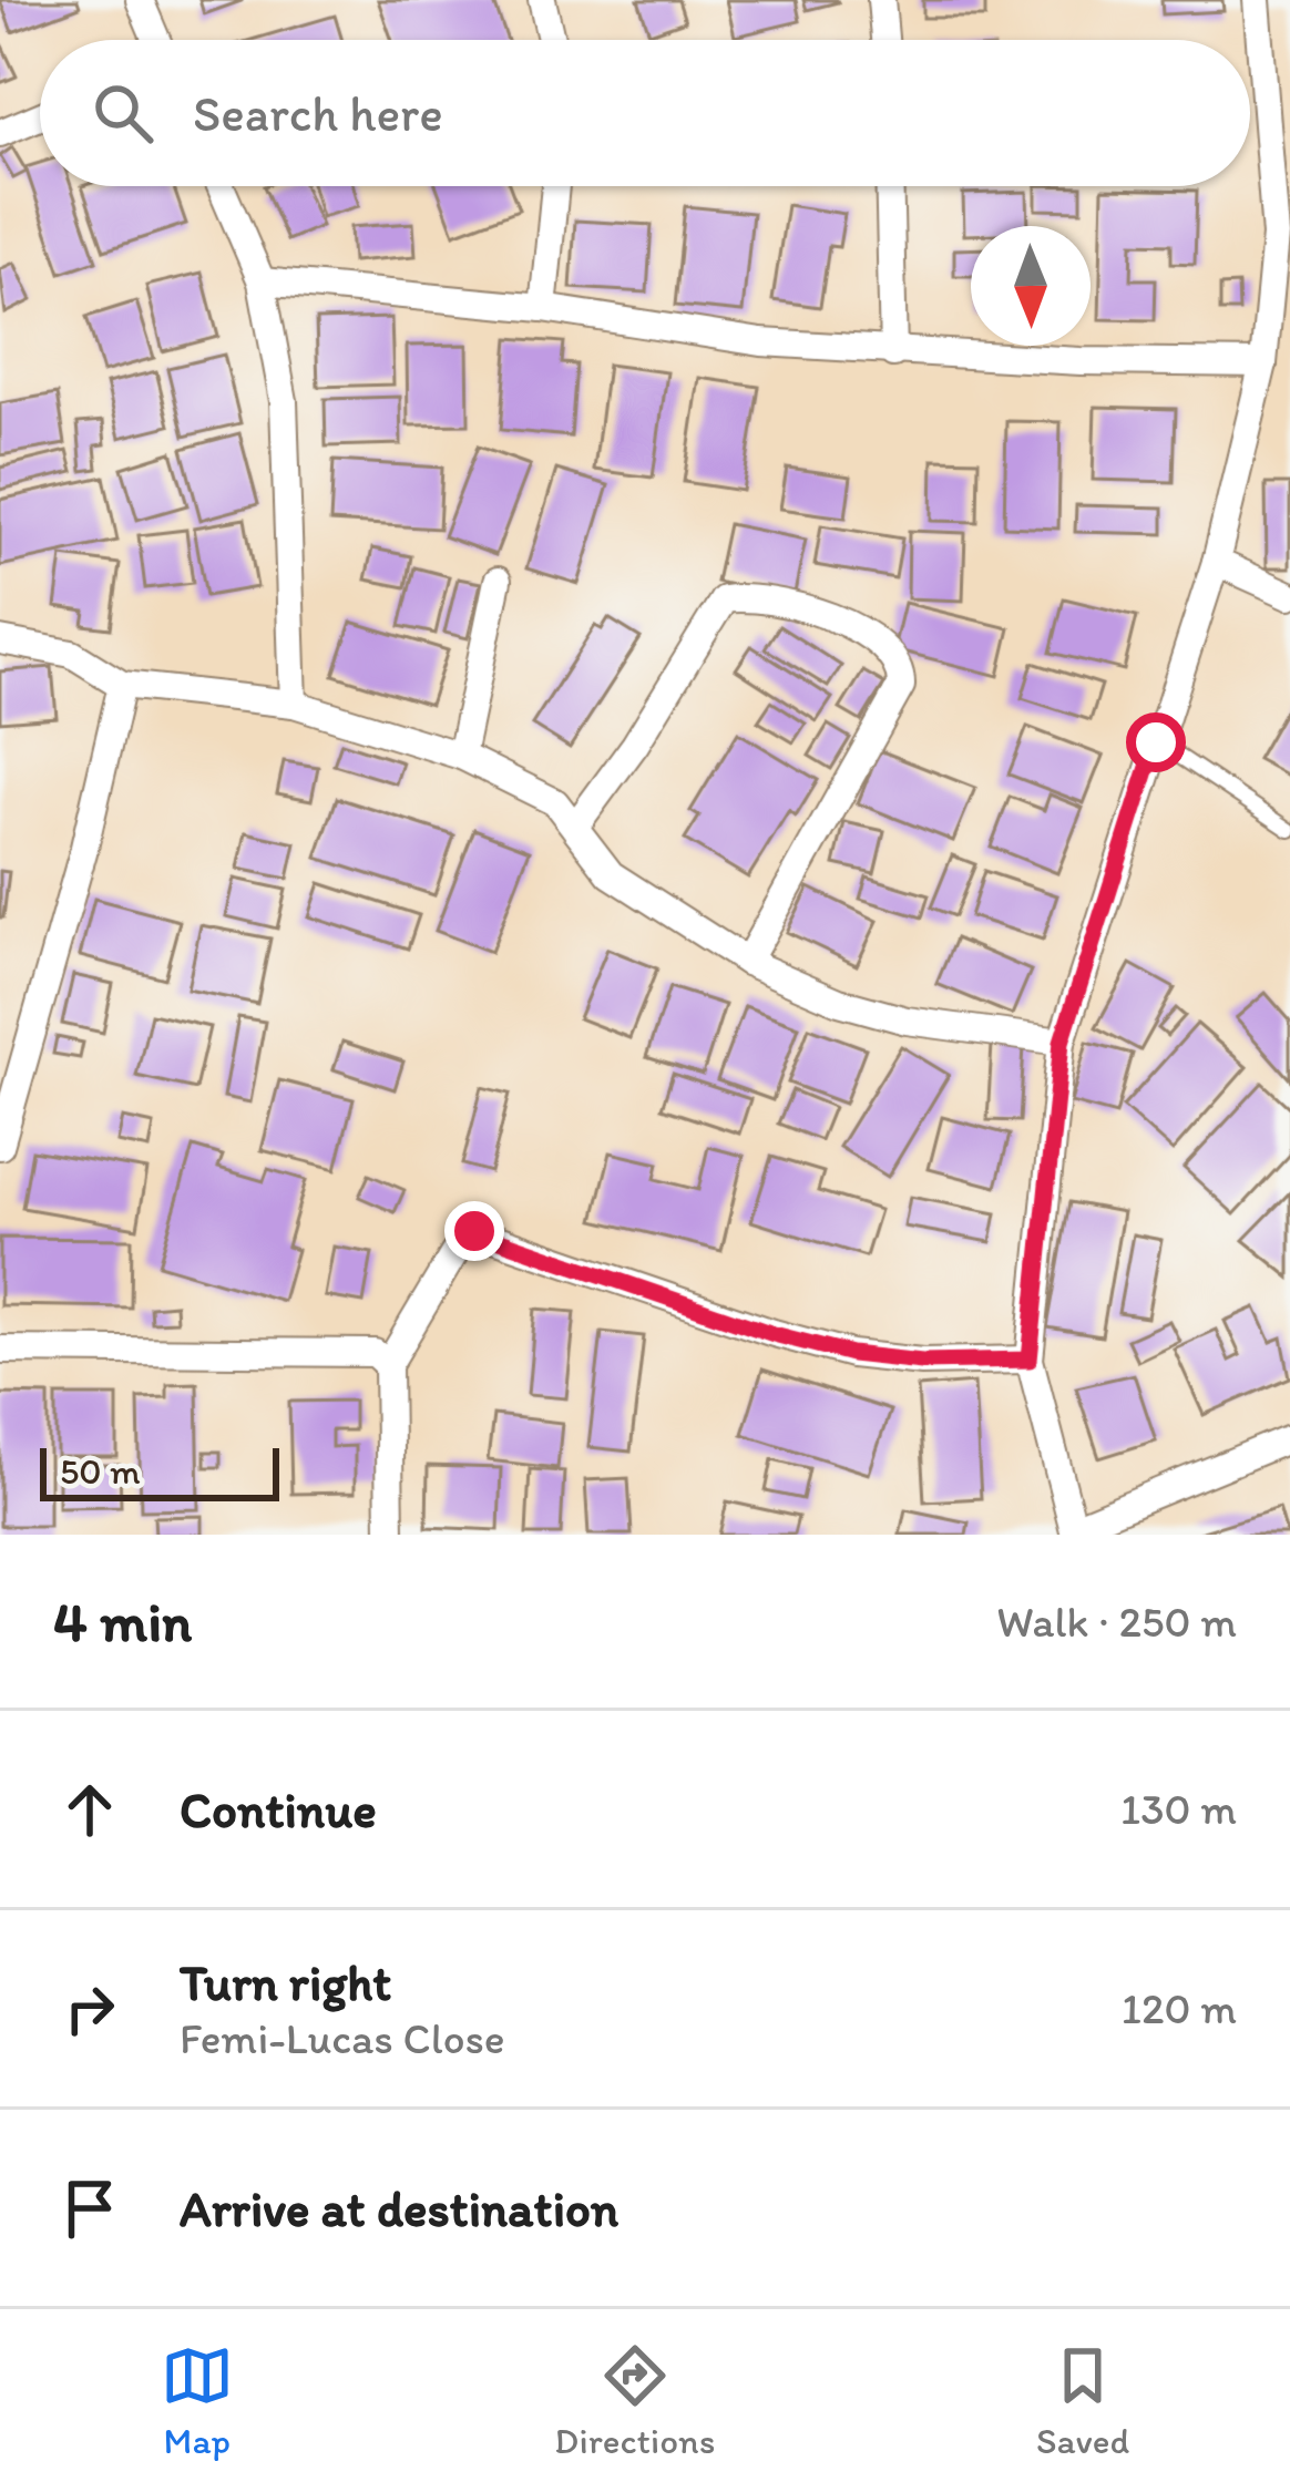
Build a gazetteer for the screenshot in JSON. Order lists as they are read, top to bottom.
{
  "scale_bar": "50 m",
  "north": "bottom",
  "page": {
    "search": "Search here",
    "scale": "50 m",
    "heading": ["4 min", "Walk · 250 m"],
    "list": [
      ["Continue", "130 m"],
      ["Turn right", "Femi-Lucas Close", "120 m"],
      "Arrive at destination"
    ],
    "nav": ["Map", "Directions", "Saved"]
  }
}
